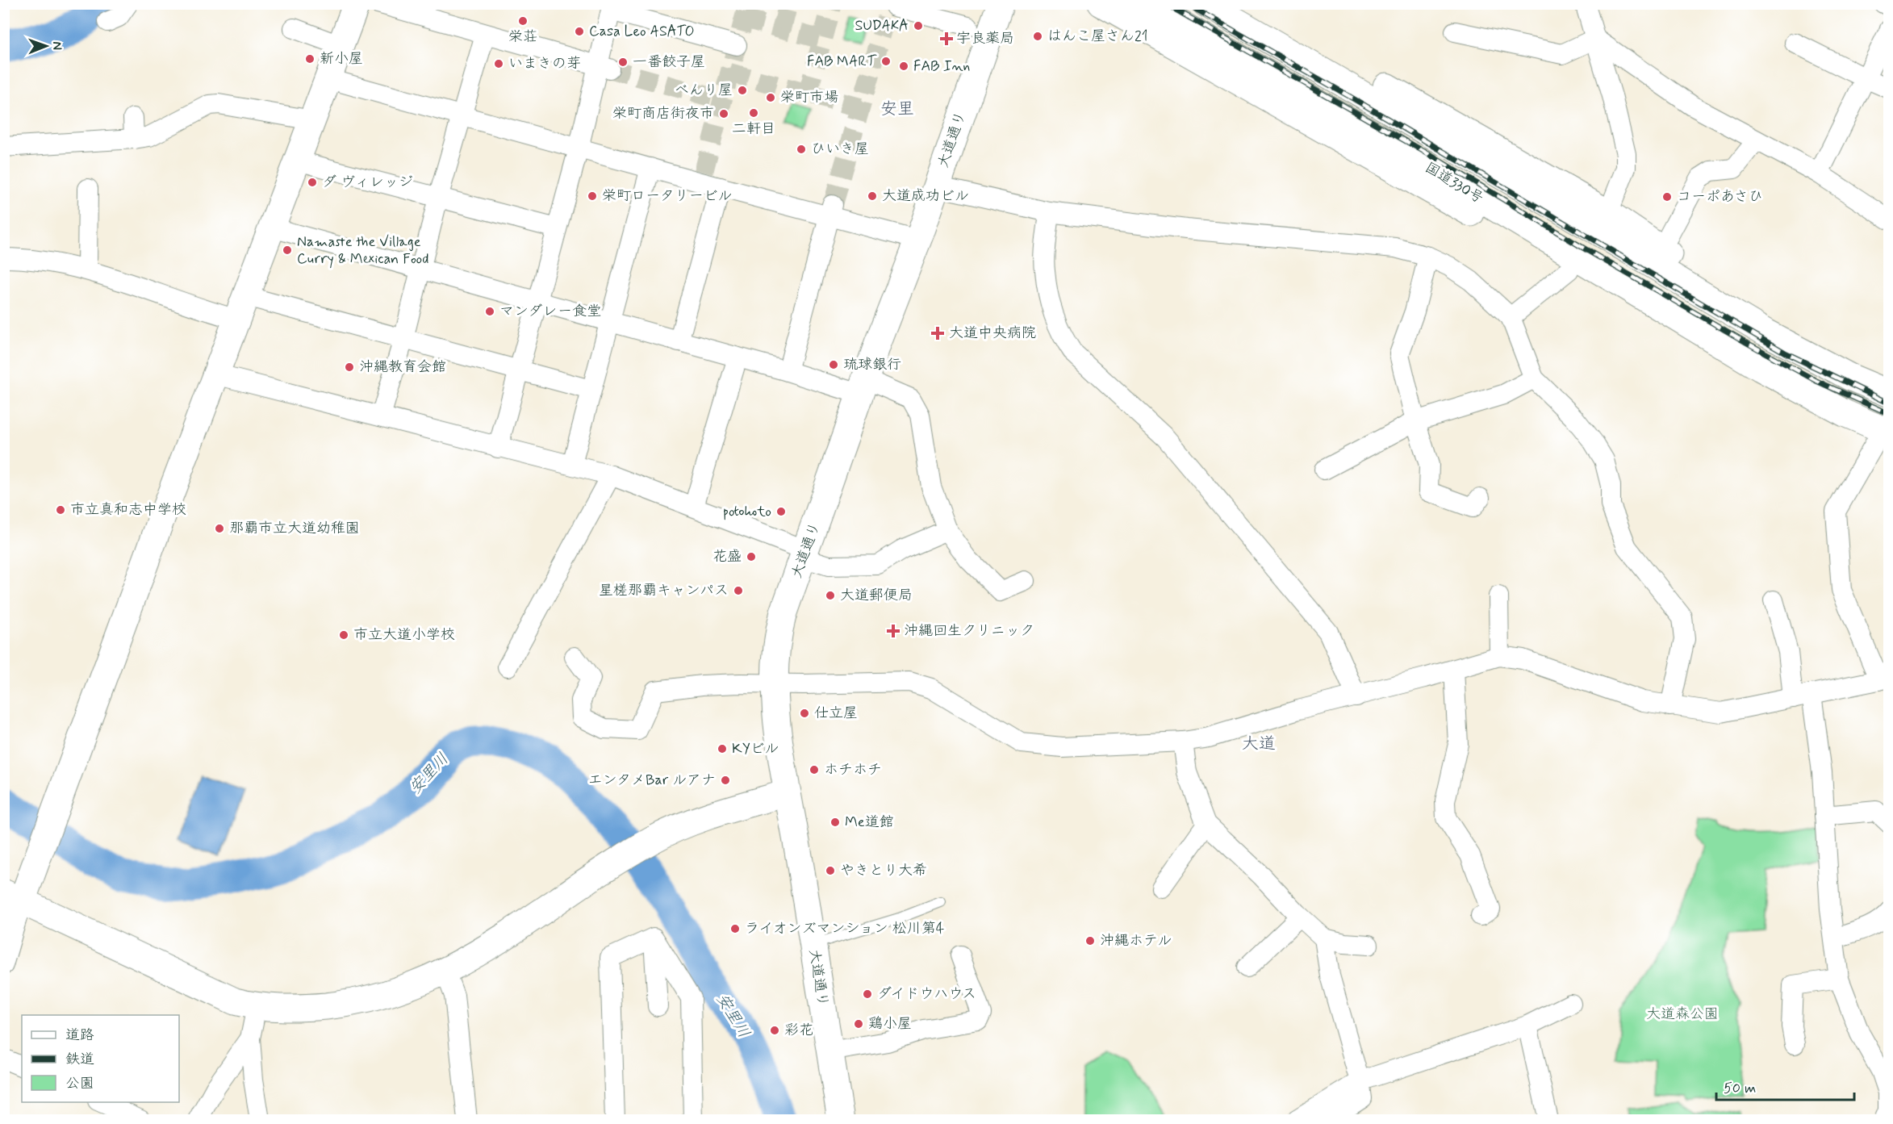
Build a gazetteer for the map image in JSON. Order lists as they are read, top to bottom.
{
  "streets": {
    "main road": ["大道通り", "国道330号"]
  },
  "districts": ["安里", "大道"],
  "water": ["安里川"],
  "parks": ["大道森公園"],
  "places": {
    "other": [
      "栄荘",
      "SUDAKA",
      "Casa Leo ASATO",
      "はんこ屋さん21",
      "新小屋",
      "FAB MART",
      "一番餃子屋",
      "いまきの芽",
      "FAB Inn",
      "べんり屋",
      "栄町市場",
      "二軒目",
      "栄町商店街夜市",
      "ひいき屋",
      "ダ ヴィレッジ",
      "栄町ロータリービル",
      "大道成功ビル",
      "コーポあさひ",
      "Namaste the Village Curry & Mexican Food",
      "マンダレー食堂",
      "琉球銀行",
      "沖縄教育会館",
      "市立真和志中学校",
      "potohoto",
      "那覇市立大道幼稚園",
      "花盛",
      "星槎那覇キャンパス",
      "大道郵便局",
      "市立大道小学校",
      "仕立屋",
      "KYビル",
      "ホチホチ",
      "エンタメBar ルアナ",
      "Me道館",
      "やきとり大希",
      "ライオンズマンション 松川第4",
      "沖縄ホテル",
      "ダイドウハウス",
      "鶏小屋",
      "彩花"
    ],
    "health": ["宇良薬局", "大道中央病院", "沖縄回生クリニック"]
  },
  "legend": ["道路", "鉄道", "公園"],
  "scale_bar": "50 m",
  "north": "right"
}
